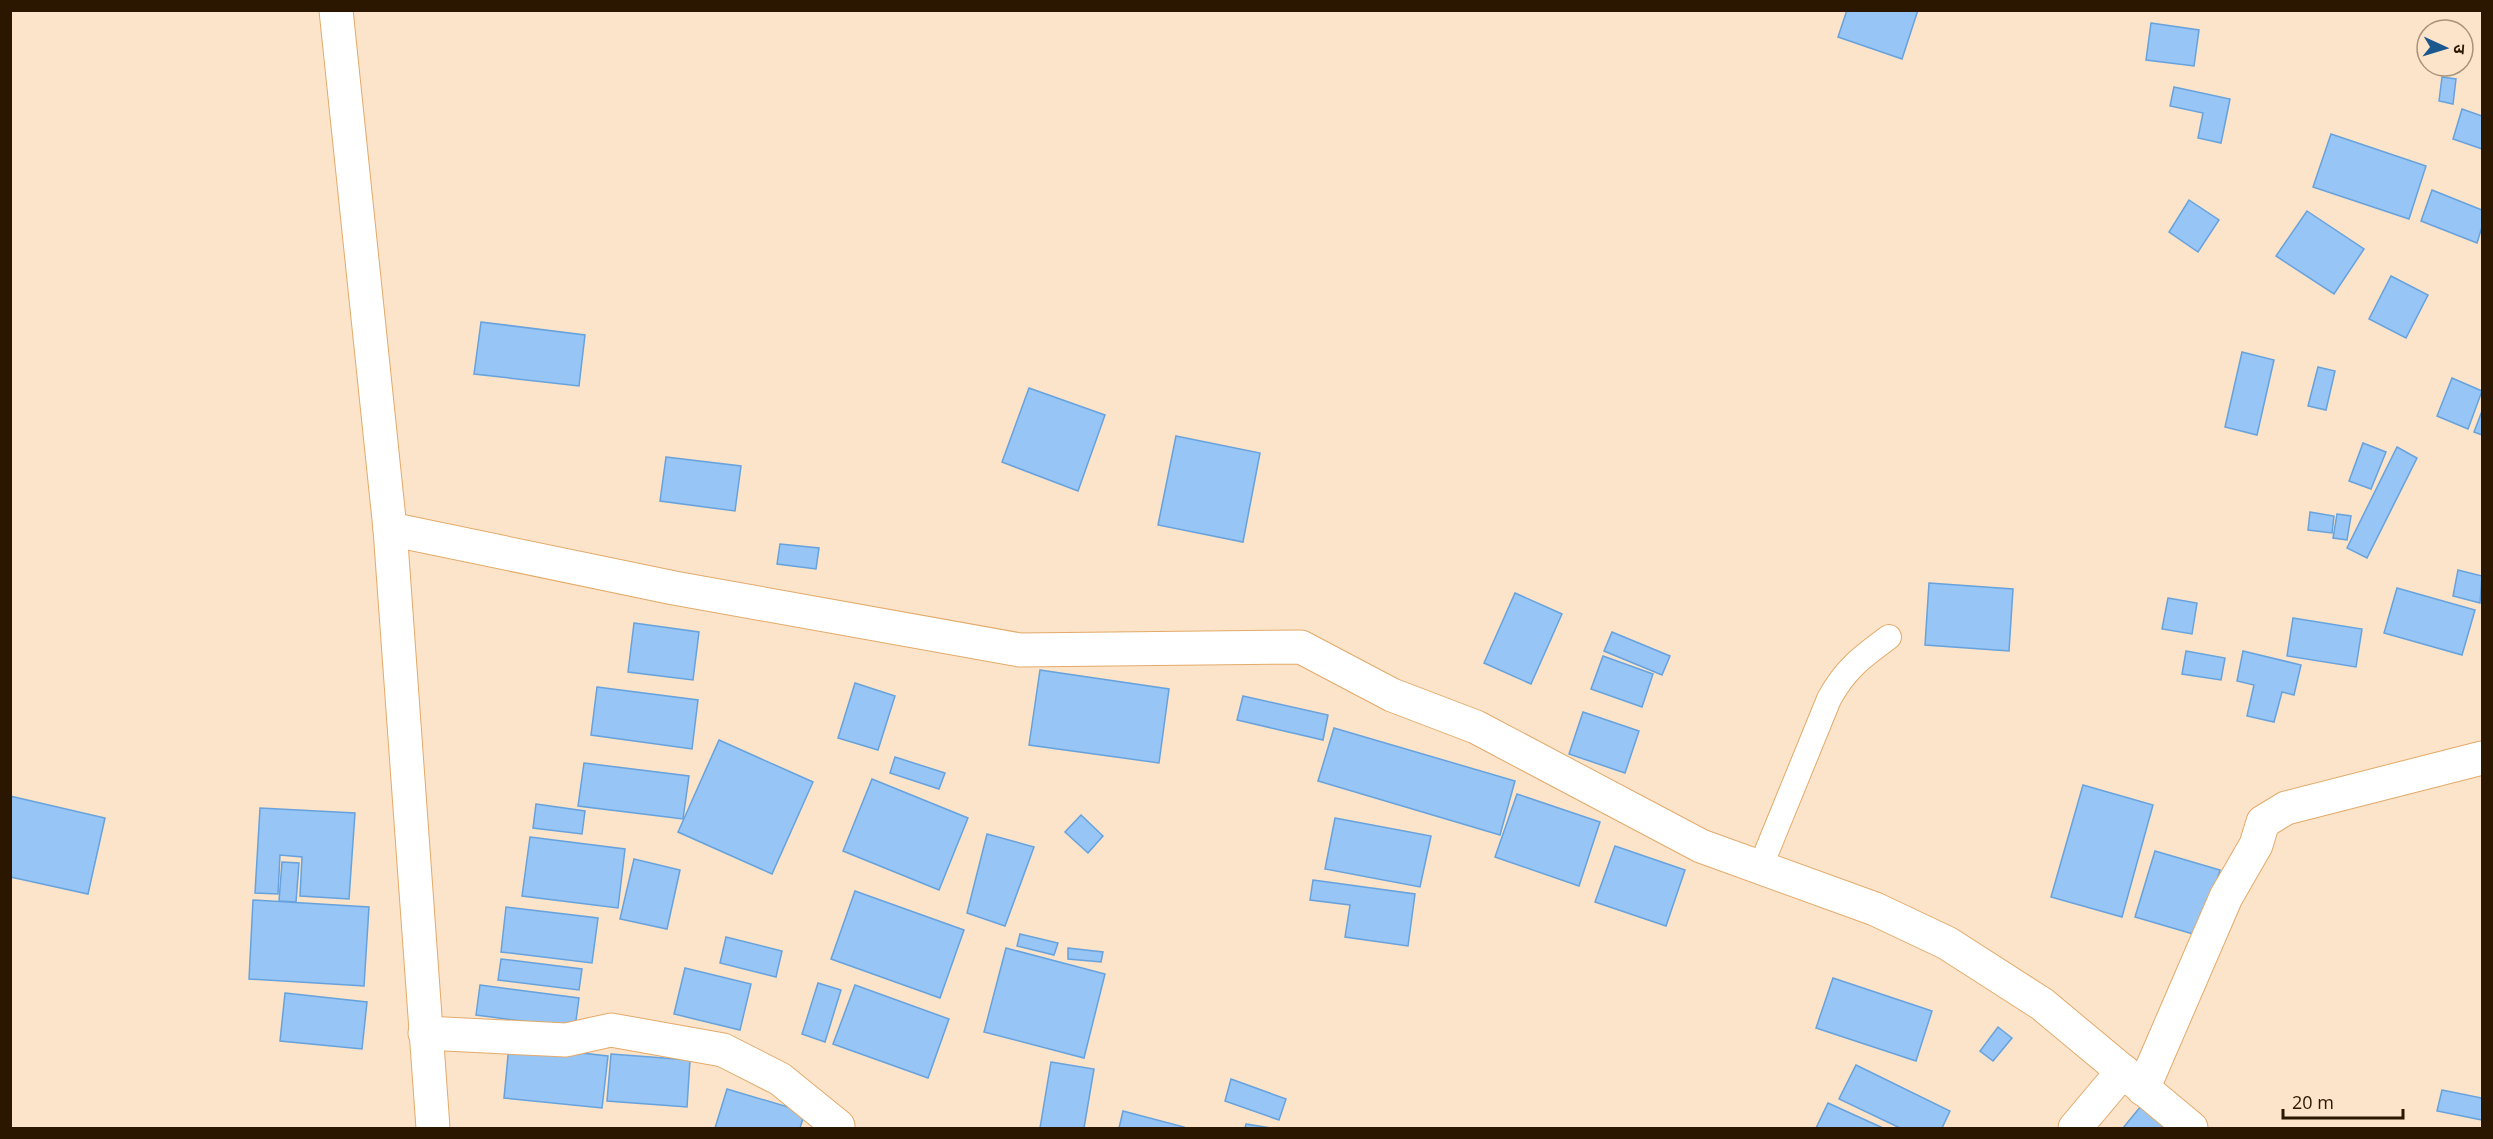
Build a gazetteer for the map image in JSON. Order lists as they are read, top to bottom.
{
  "scale_bar": "20 m",
  "north": "right"
}
